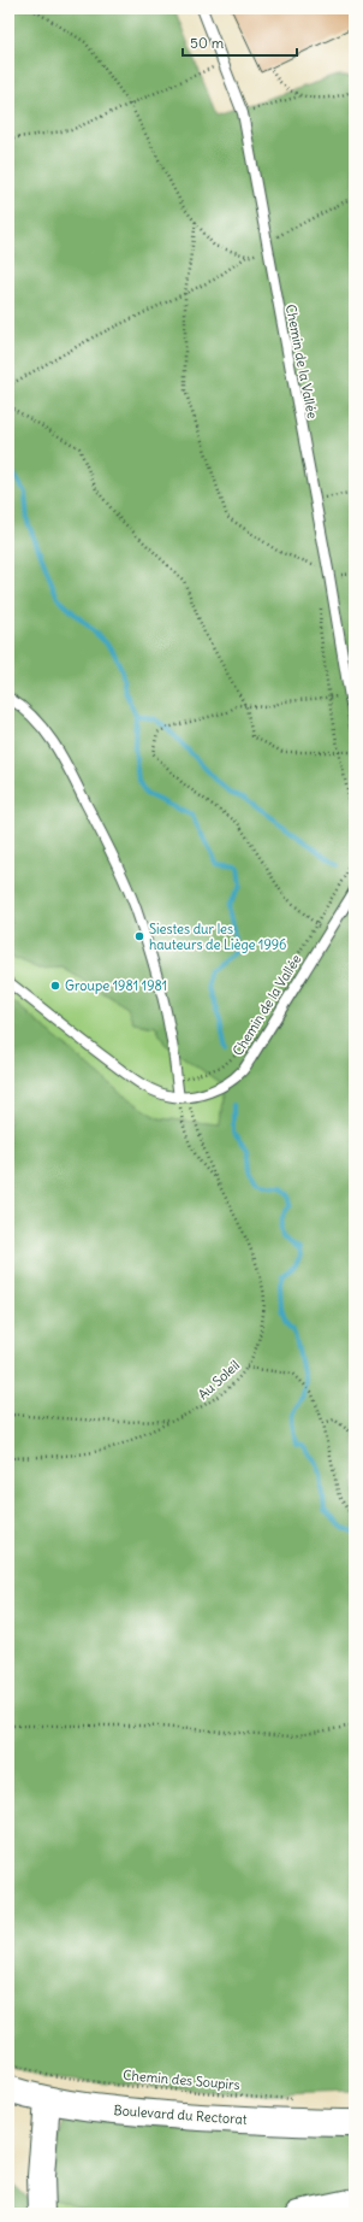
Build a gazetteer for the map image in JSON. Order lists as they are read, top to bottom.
{
  "streets": {
    "main road": ["Boulevard du Rectorat"],
    "lane": ["Chemin de la Vallée"],
    "path": ["Au Soleil", "Chemin des Soupirs"]
  },
  "crossings": [
    ["Chemin de la Vallée", "Au Soleil"]
  ],
  "places": ["Siestes dur les hauteurs de Liège 1996", "Groupe 1981 1981"],
  "scale_bar": "50 m"
}
